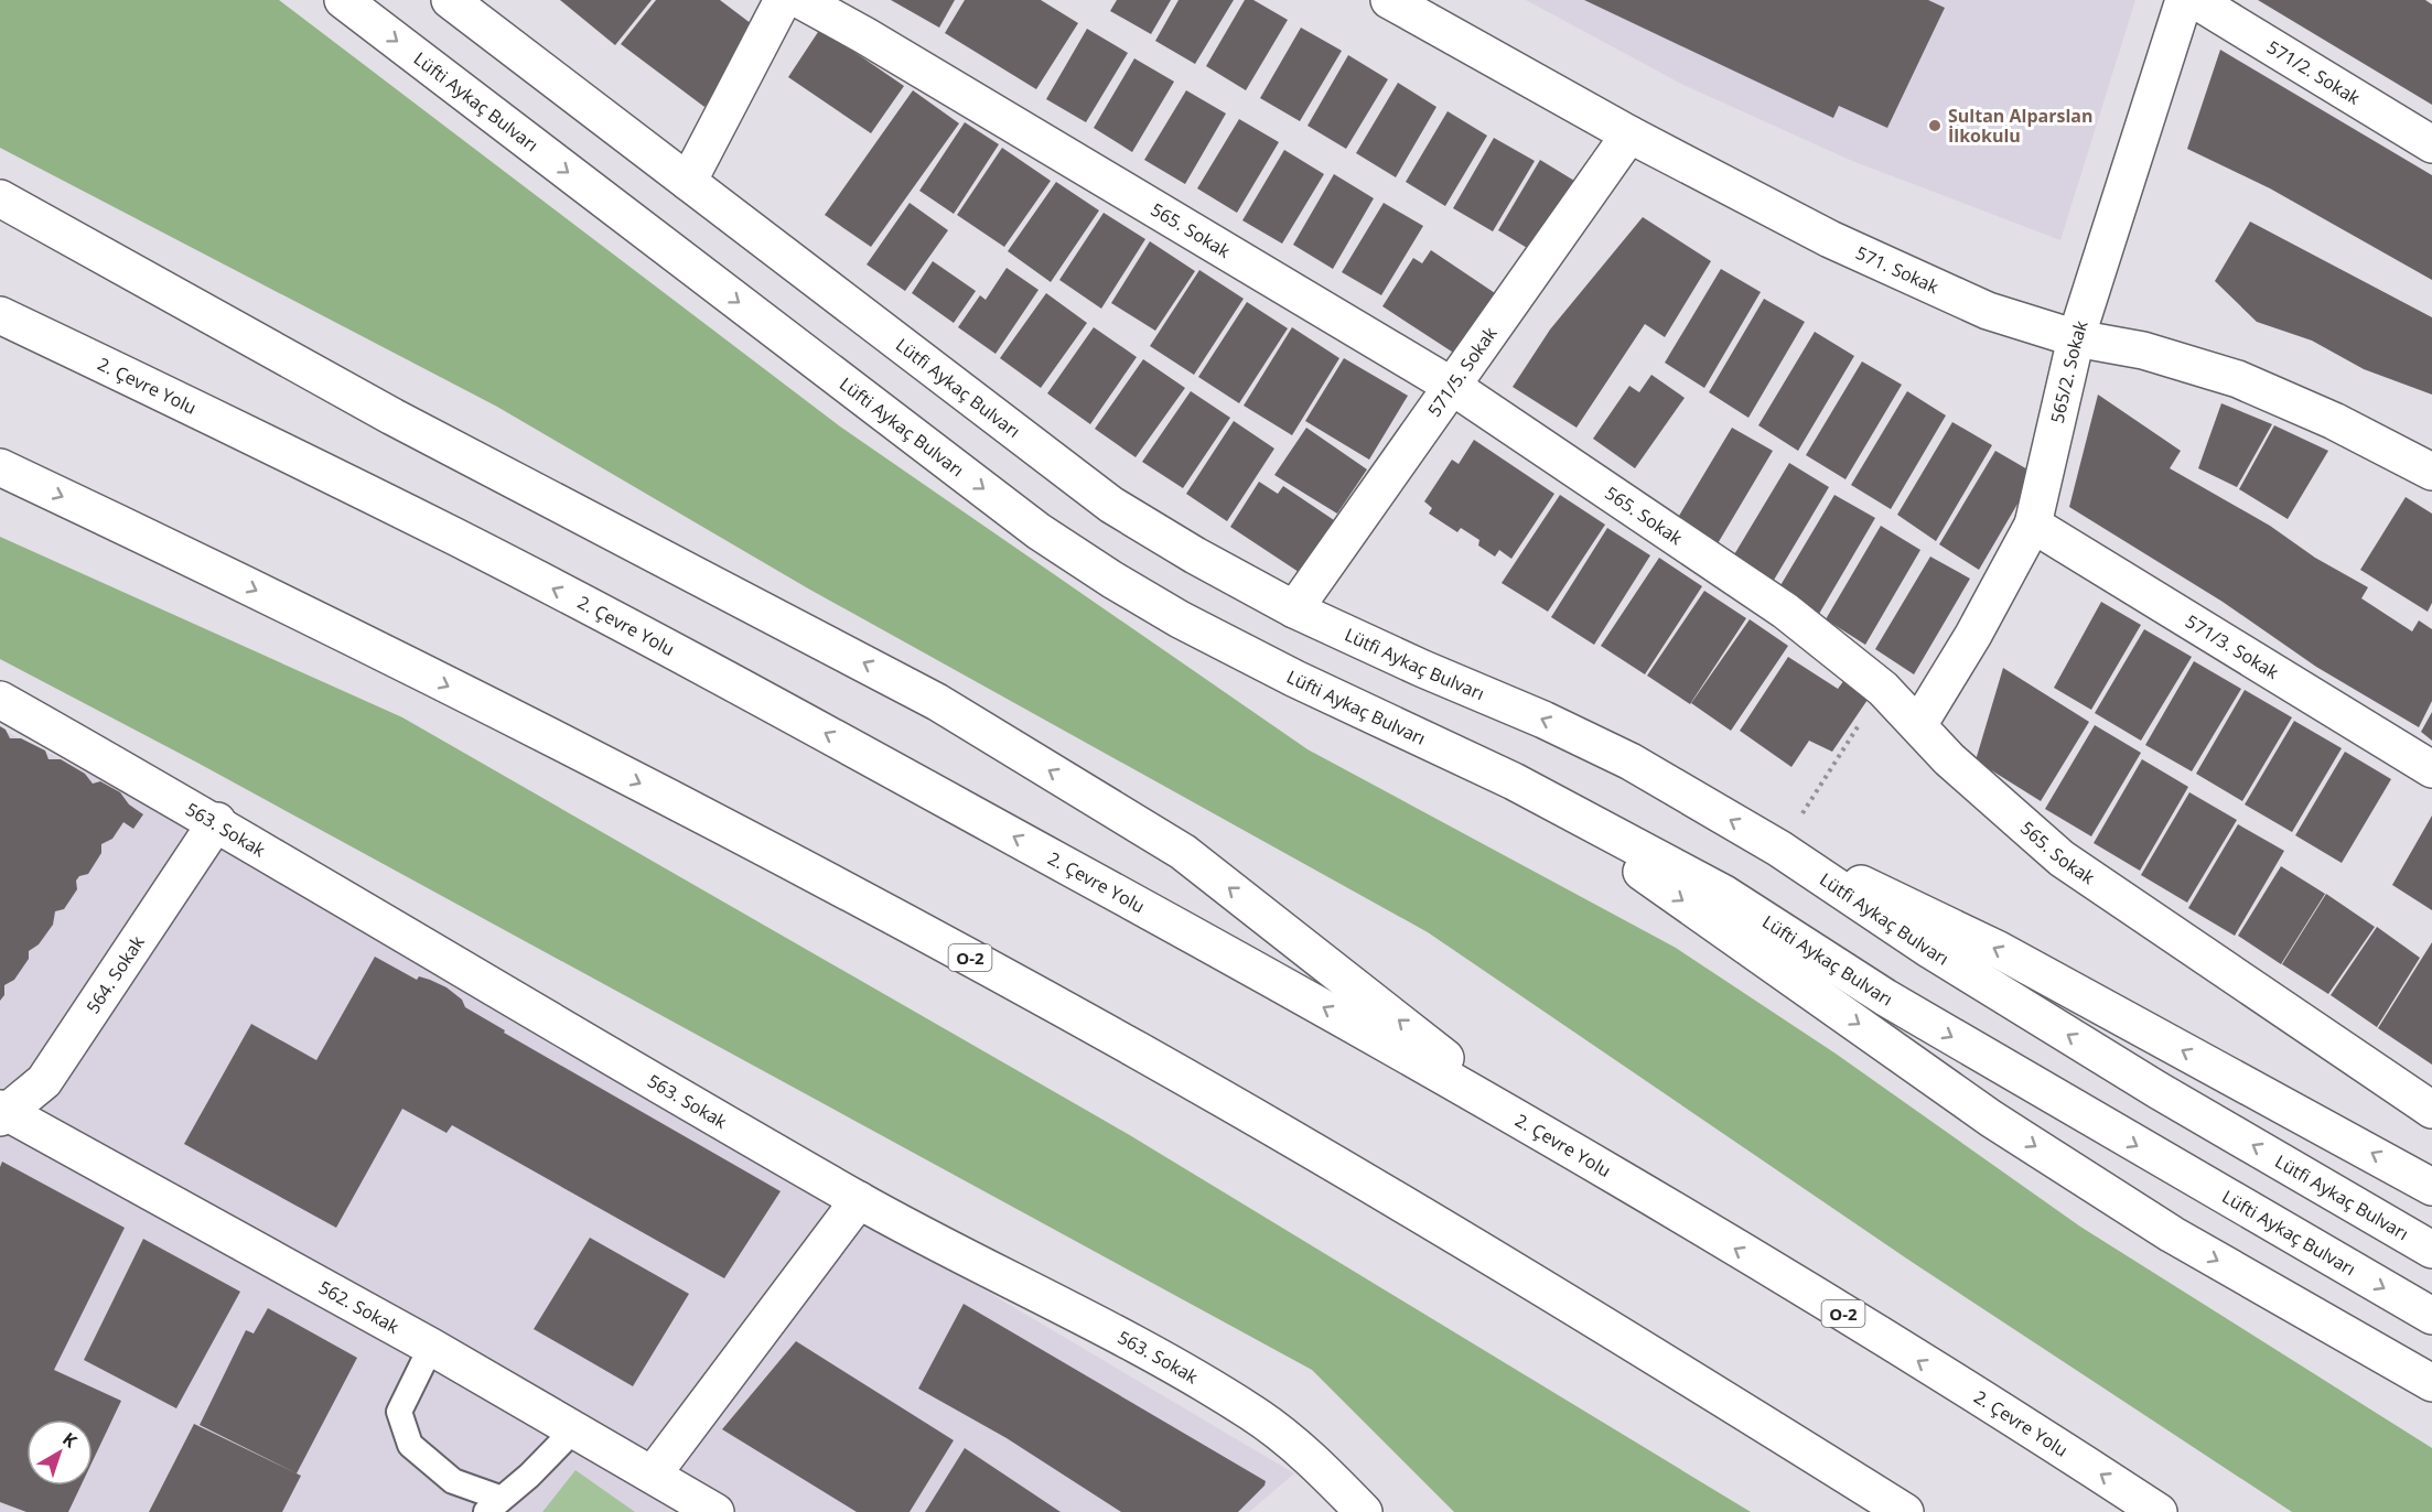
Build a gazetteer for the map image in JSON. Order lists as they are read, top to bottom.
{
  "streets": {
    "main road": [
      "571/2. Sokak",
      "Lüfti Aykaç Bulvarı",
      "565. Sokak",
      "571. Sokak",
      "565/2. Sokak",
      "571/5. Sokak",
      "2. Çevre Yolu",
      "Lütfi Aykaç Bulvarı",
      "571/3. Sokak",
      "563. Sokak",
      "O-2",
      "564. Sokak",
      "562. Sokak"
    ]
  },
  "crossings": [
    ["565. Sokak", "565/2. Sokak"],
    ["565. Sokak", "571/5. Sokak"],
    ["571. Sokak", "565/2. Sokak"],
    ["571. Sokak", "571/5. Sokak"],
    ["565/2. Sokak", "571/3. Sokak"],
    ["571/5. Sokak", "Lütfi Aykaç Bulvarı"],
    ["563. Sokak", "564. Sokak"],
    ["564. Sokak", "562. Sokak"]
  ],
  "places": ["Sultan Alparslan İlkokulu"],
  "north": "top right"
}
